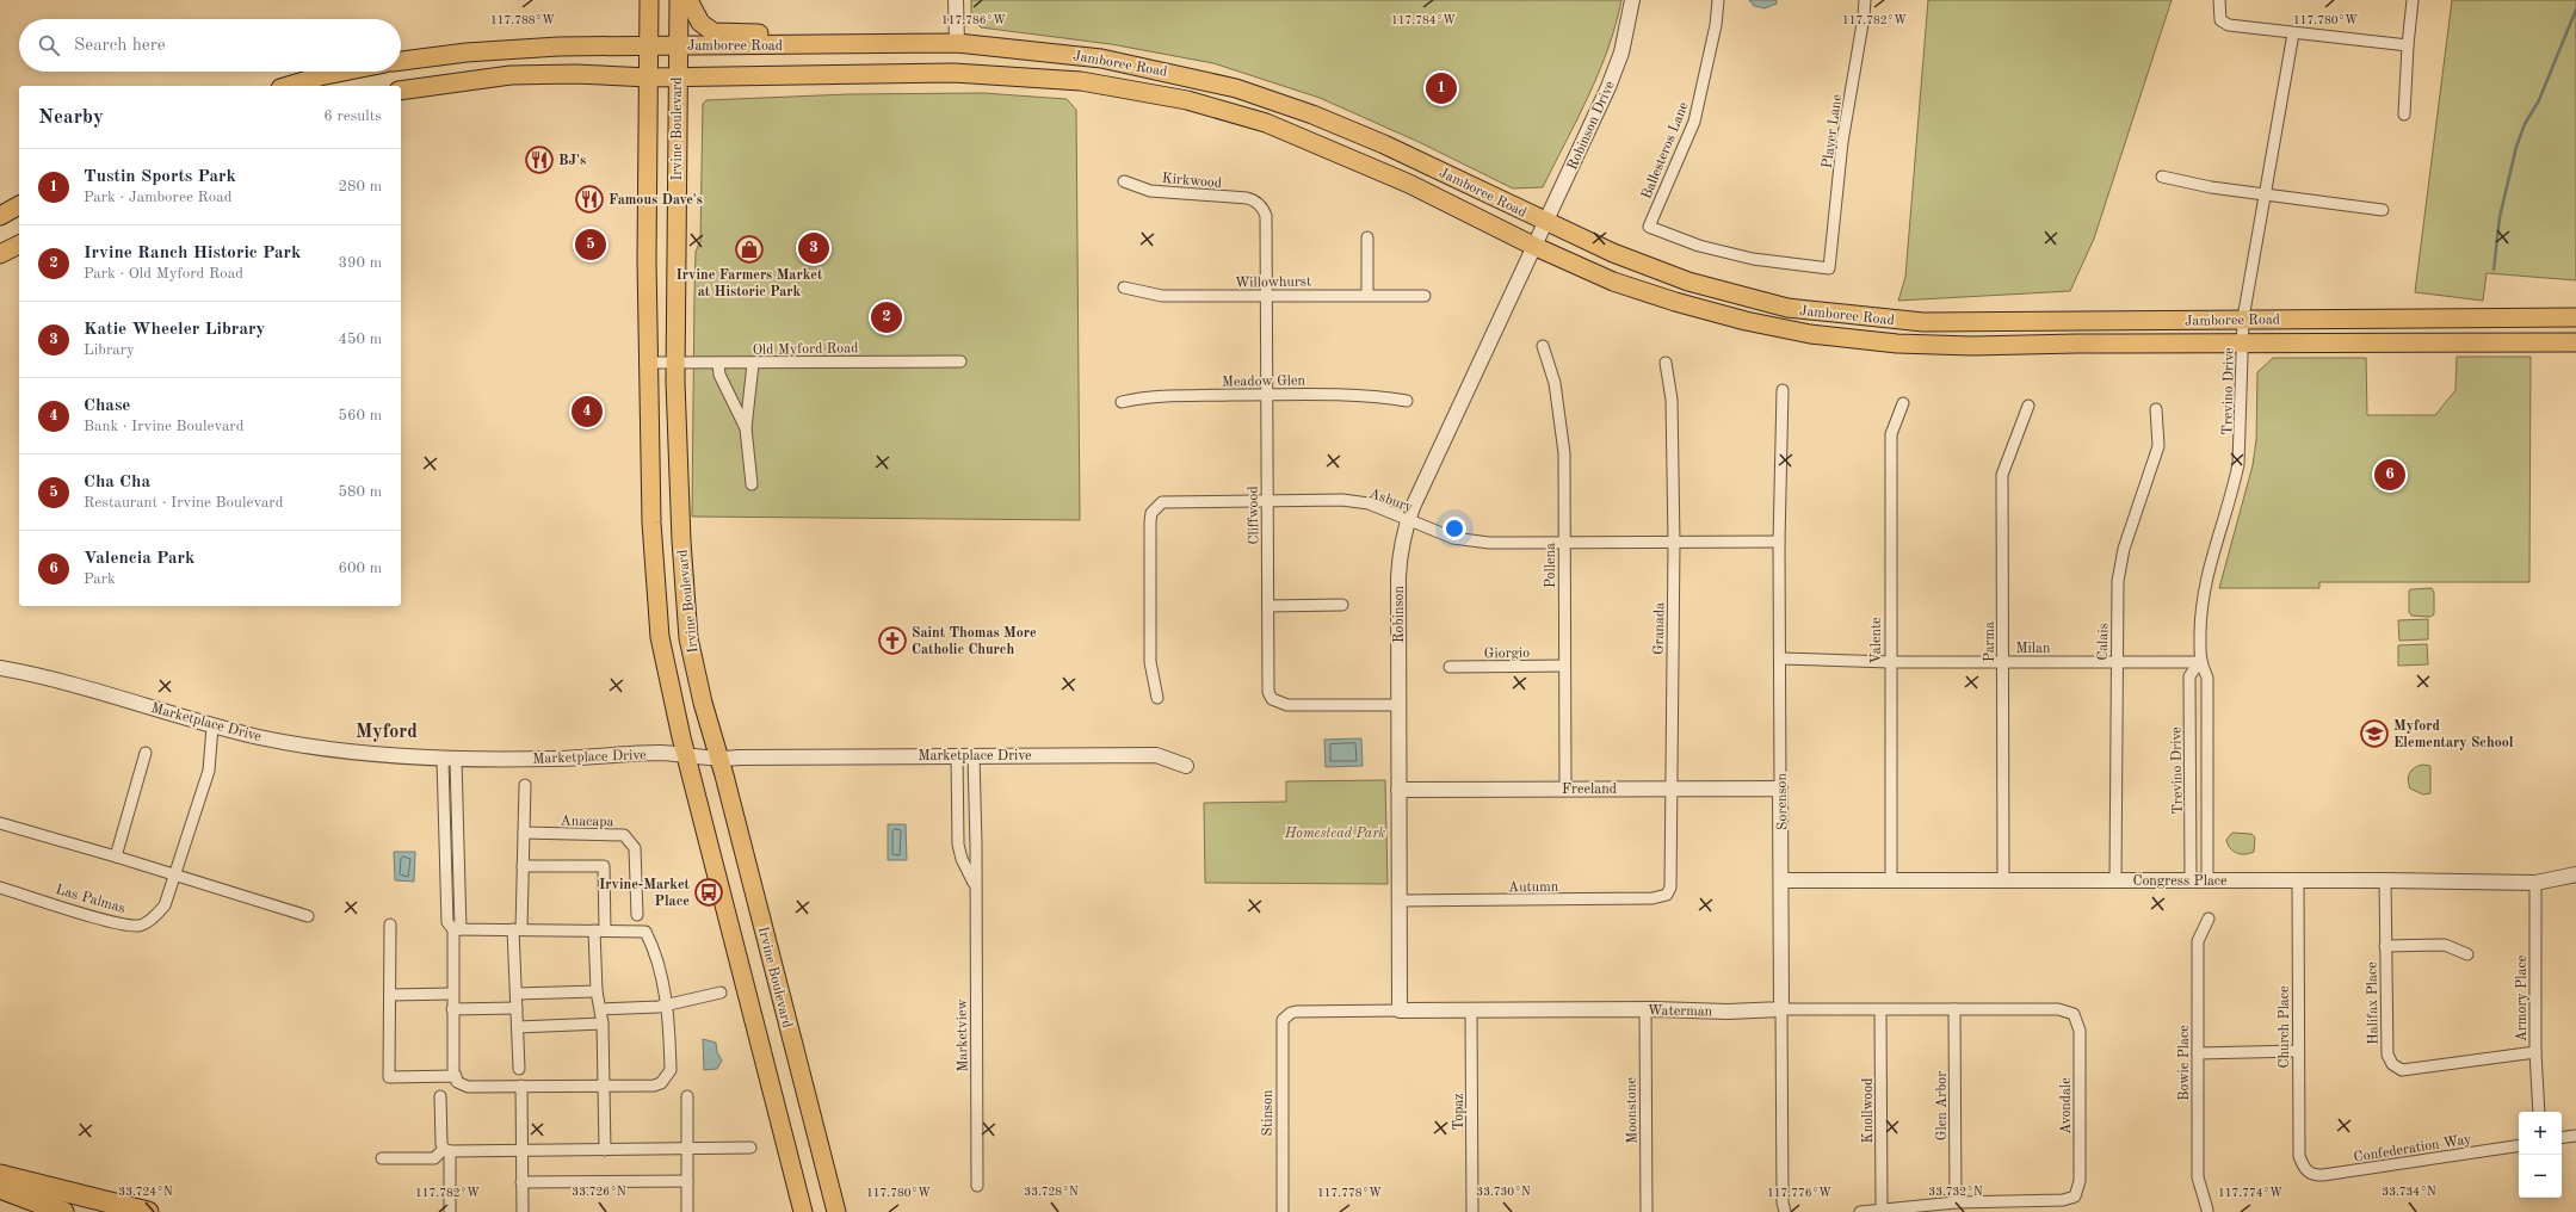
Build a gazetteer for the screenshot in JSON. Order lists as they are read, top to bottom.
{
  "streets": {
    "main road": ["Jamboree Road", "Irvine Boulevard"],
    "street": [
      "Robinson Drive",
      "Player Lane",
      "Ballesteros Lane",
      "Kirkwood",
      "Willowhurst",
      "Old Myford Road",
      "Meadow Glen",
      "Trevino Drive",
      "Asbury",
      "Cliffwood",
      "Pollena",
      "Robinson",
      "Granada",
      "Valente",
      "Parma",
      "Calais",
      "Milan",
      "Giorgio",
      "Marketplace Drive",
      "Freeland",
      "Sorenson",
      "Anacapa",
      "Congress Place",
      "Autumn",
      "Las Palmas",
      "Armory Place",
      "Halifax Place",
      "Waterman",
      "Church Place",
      "Marketview",
      "Bowie Place",
      "Glen Arbor",
      "Avondale",
      "Moonstone",
      "Knollwood",
      "Topaz",
      "Stinson",
      "Confederation Way"
    ]
  },
  "crossings": [
    ["Jamboree Road", "Robinson Drive"],
    ["Jamboree Road", "Irvine Boulevard"],
    ["Jamboree Road", "Trevino Drive"],
    ["Jamboree Road", "Robinson"],
    ["Robinson Drive", "Robinson"],
    ["Irvine Boulevard", "Old Myford Road"],
    ["Irvine Boulevard", "Marketplace Drive"],
    ["Player Lane", "Ballesteros Lane"],
    ["Kirkwood", "Cliffwood"],
    ["Willowhurst", "Cliffwood"],
    ["Meadow Glen", "Cliffwood"],
    ["Trevino Drive", "Milan"],
    ["Trevino Drive", "Congress Place"],
    ["Asbury", "Cliffwood"],
    ["Asbury", "Pollena"],
    ["Asbury", "Robinson"],
    ["Asbury", "Granada"],
    ["Asbury", "Sorenson"],
    ["Cliffwood", "Robinson"],
    ["Pollena", "Giorgio"],
    ["Pollena", "Freeland"],
    ["Robinson", "Freeland"],
    ["Robinson", "Autumn"],
    ["Robinson", "Waterman"],
    ["Granada", "Freeland"],
    ["Granada", "Autumn"],
    ["Valente", "Milan"],
    ["Valente", "Congress Place"],
    ["Parma", "Milan"],
    ["Parma", "Congress Place"],
    ["Calais", "Milan"],
    ["Calais", "Congress Place"],
    ["Milan", "Sorenson"],
    ["Marketplace Drive", "Las Palmas"],
    ["Marketplace Drive", "Marketview"],
    ["Freeland", "Sorenson"],
    ["Sorenson", "Congress Place"],
    ["Sorenson", "Waterman"],
    ["Congress Place", "Armory Place"],
    ["Congress Place", "Halifax Place"],
    ["Congress Place", "Church Place"],
    ["Armory Place", "Halifax Place"],
    ["Waterman", "Glen Arbor"],
    ["Waterman", "Avondale"],
    ["Waterman", "Moonstone"],
    ["Waterman", "Knollwood"],
    ["Waterman", "Topaz"],
    ["Waterman", "Stinson"],
    ["Church Place", "Confederation Way"],
    ["Glen Arbor", "Avondale"]
  ],
  "districts": ["Myford"],
  "parks": ["Homestead Park"],
  "places": {
    "restaurant": ["BJ's", "Famous Dave's"],
    "shop": ["Irvine Farmers Market at Historic Park"],
    "church": ["Saint Thomas More Catholic Church"],
    "school or university": ["Myford Elementary School"],
    "bus stop": ["Irvine-Market Place"]
  },
  "page": {
    "search": "Search here",
    "pins": [
      "1",
      "5",
      "3",
      "2",
      "4",
      "6"
    ],
    "heading": ["Nearby", "6 results"],
    "list": [
      {
        "mark": "1",
        "name": "Tustin Sports Park",
        "note": "Park · Jamboree Road",
        "value": "280 m"
      },
      {
        "mark": "2",
        "name": "Irvine Ranch Historic Park",
        "note": "Park · Old Myford Road",
        "value": "390 m"
      },
      {
        "mark": "3",
        "name": "Katie Wheeler Library",
        "note": "Library",
        "value": "450 m"
      },
      {
        "mark": "4",
        "name": "Chase",
        "note": "Bank · Irvine Boulevard",
        "value": "560 m"
      },
      {
        "mark": "5",
        "name": "Cha Cha",
        "note": "Restaurant · Irvine Boulevard",
        "value": "580 m"
      },
      {
        "mark": "6",
        "name": "Valencia Park",
        "note": "Park",
        "value": "600 m"
      }
    ],
    "map_buttons": ["+", "−"]
  },
  "coordinates": [
    "117.788°W",
    "117.786°W",
    "117.784°W",
    "117.782°W",
    "117.780°W",
    "33.724°N",
    "33.726°N",
    "33.728°N",
    "33.730°N",
    "33.732°N",
    "33.734°N",
    "117.778°W",
    "117.776°W",
    "117.774°W"
  ]
}
